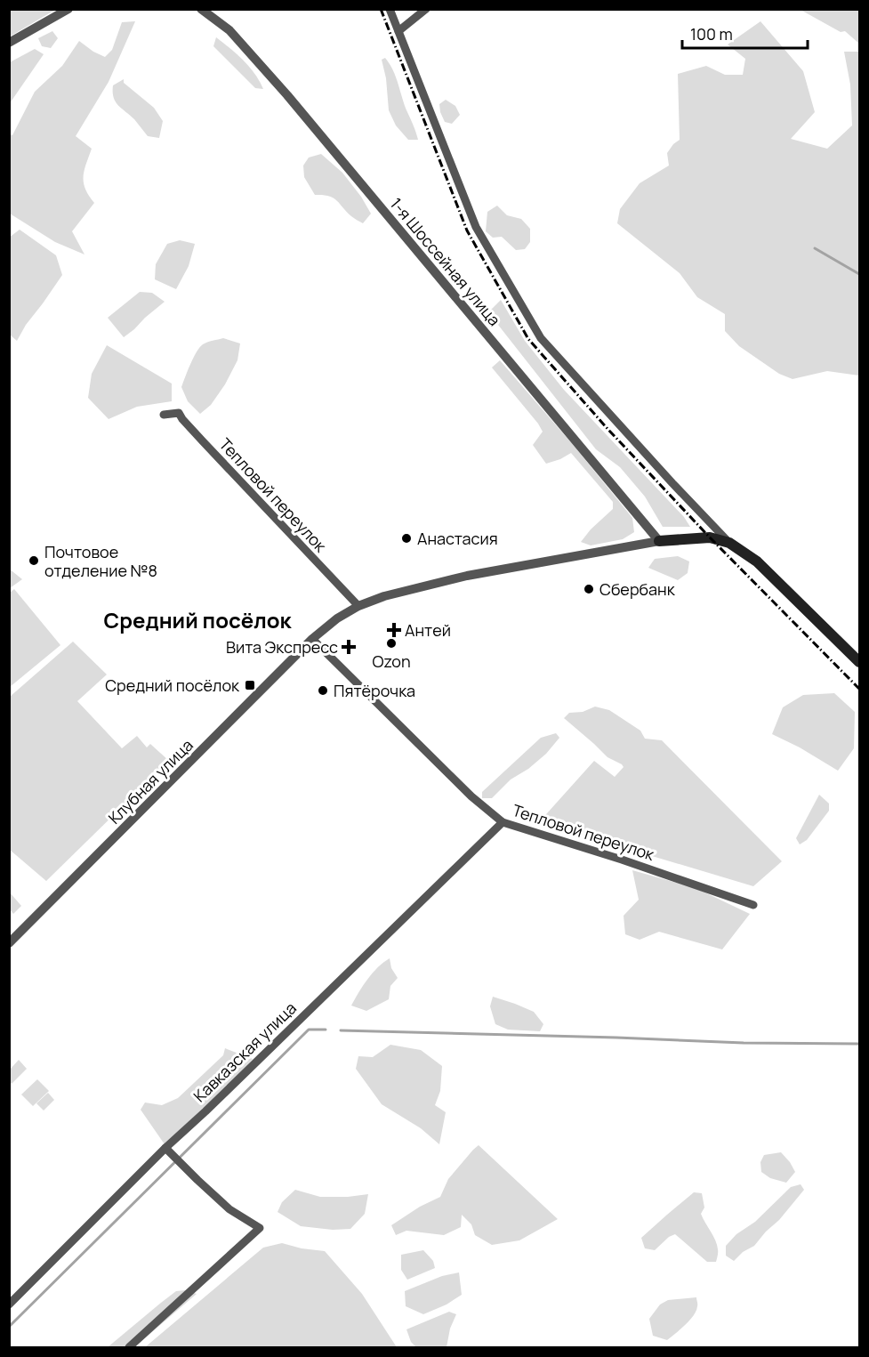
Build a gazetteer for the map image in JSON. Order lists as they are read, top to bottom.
{
  "streets": {
    "street": [
      "1-я Шоссейная улица",
      "Тепловой переулок",
      "Клубная улица",
      "Кавказская улица"
    ]
  },
  "crossings": [
    ["1-я Шоссейная улица", "Клубная улица"],
    ["Тепловой переулок", "Клубная улица"],
    ["Тепловой переулок", "Кавказская улица"]
  ],
  "districts": ["Средний посёлок"],
  "places": {
    "other": [
      "Анастасия",
      "Почтовое отделение №8",
      "Сбербанк",
      "Ozon",
      "Пятёрочка"
    ],
    "health": ["Антей", "Вита Экспресс"],
    "transit": ["Средний посёлок"]
  },
  "scale_bar": "100 m"
}
